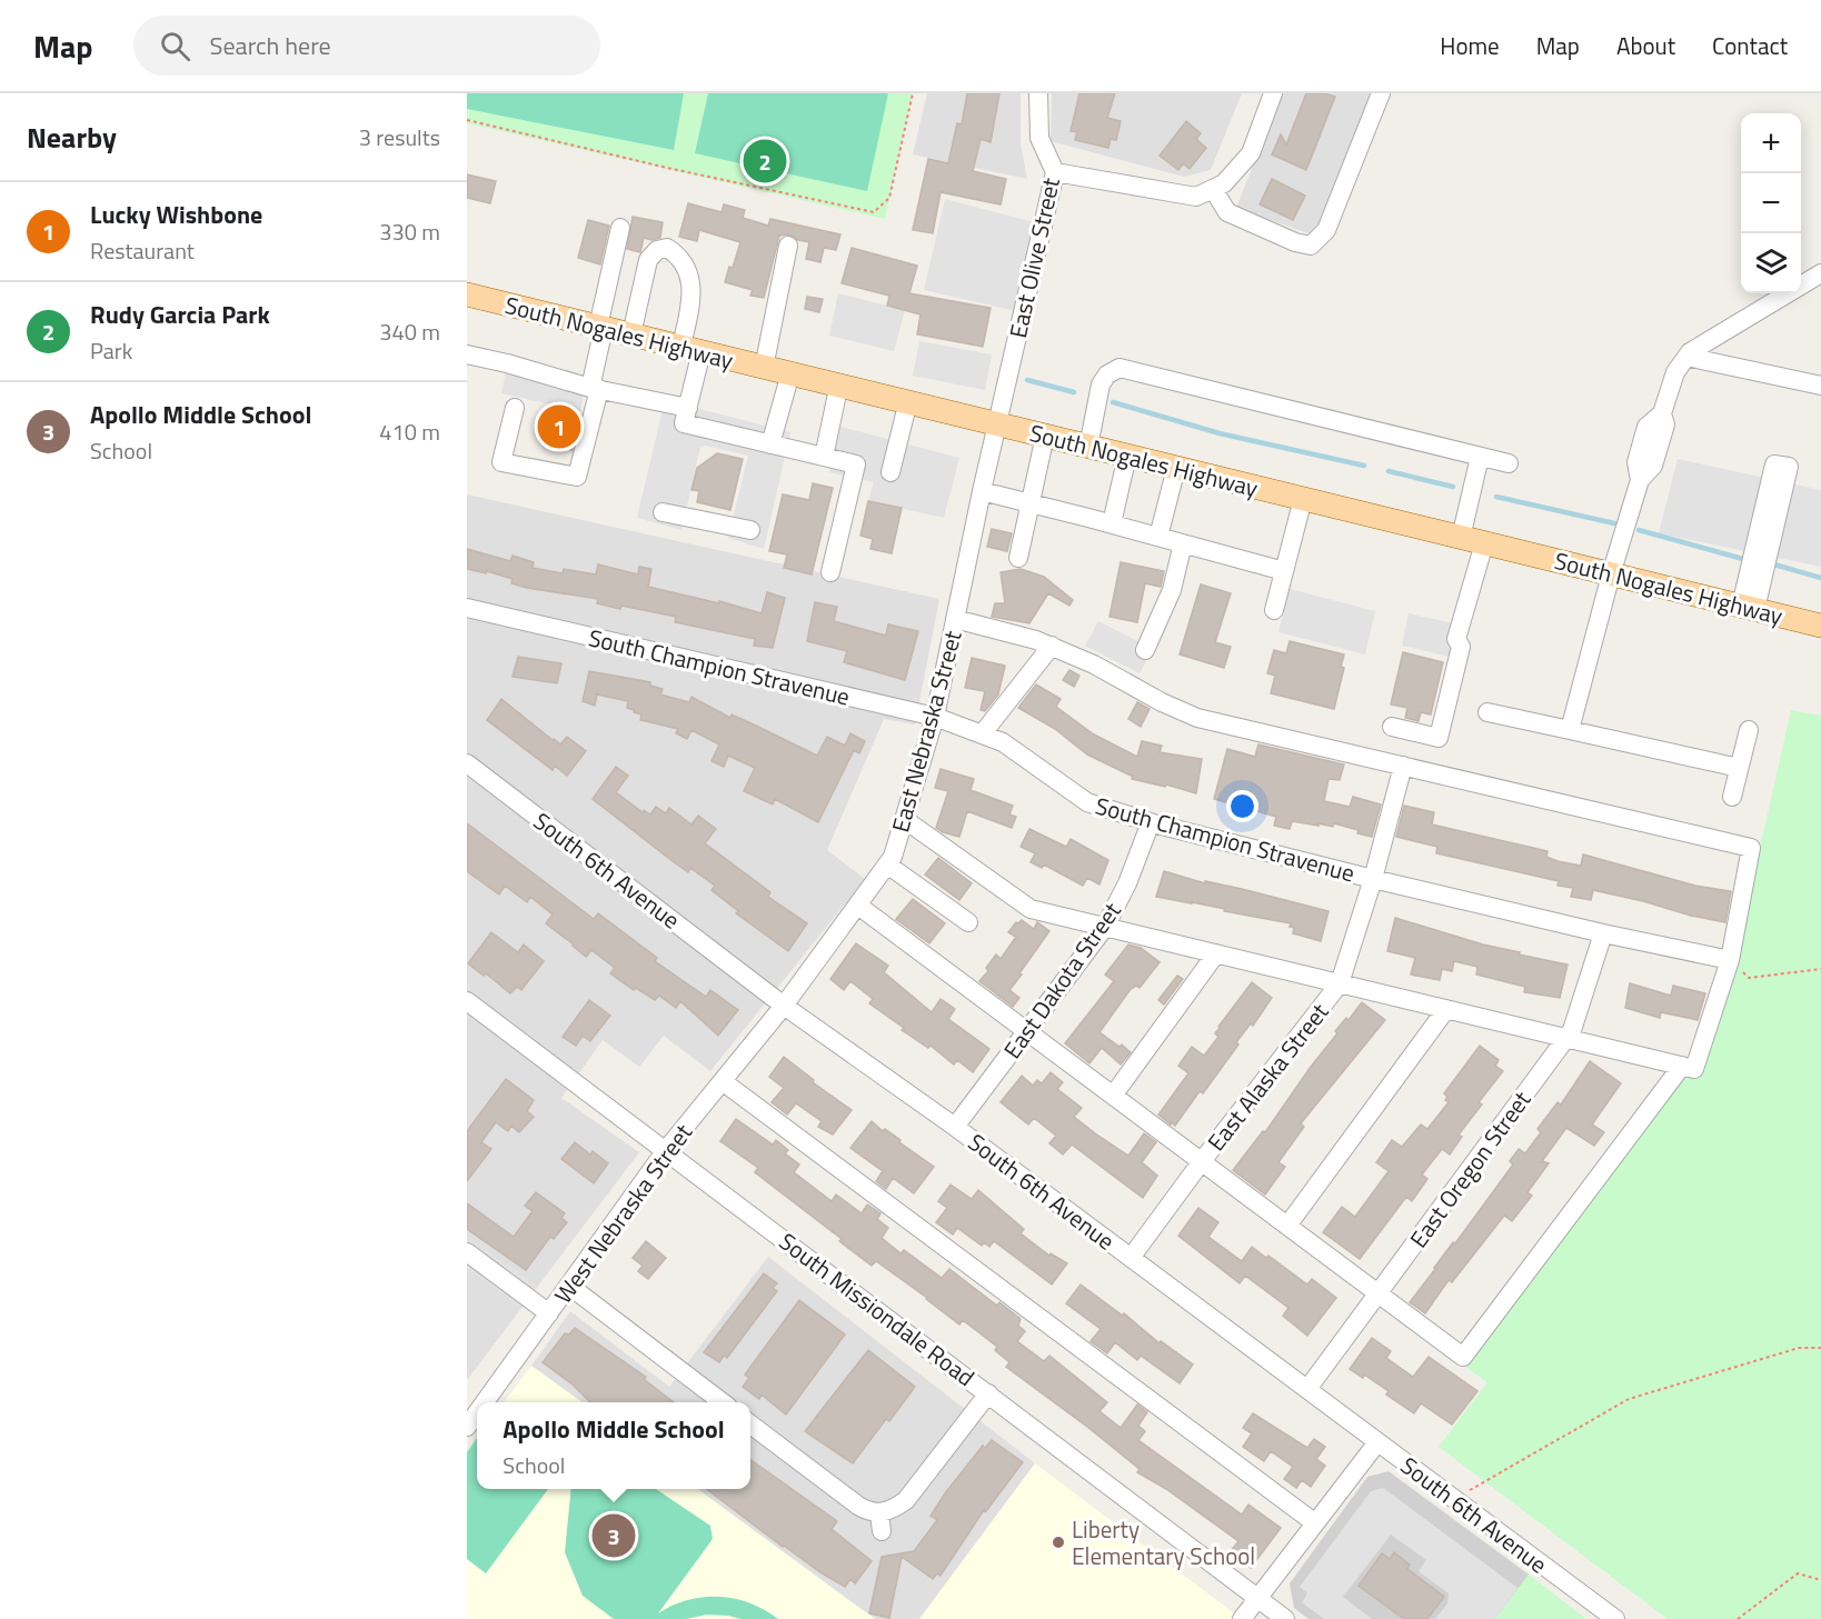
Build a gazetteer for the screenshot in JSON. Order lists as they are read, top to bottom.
{
  "streets": {
    "main road": ["South Nogales Highway"],
    "street": [
      "East Olive Street",
      "South Champion Stravenue",
      "East Nebraska Street",
      "South 6th Avenue",
      "East Dakota Street",
      "East Alaska Street",
      "East Oregon Street",
      "West Nebraska Street",
      "South Missiondale Road"
    ]
  },
  "crossings": [
    ["East Olive Street", "South Nogales Highway"],
    ["East Olive Street", "East Nebraska Street"],
    ["South Nogales Highway", "East Nebraska Street"],
    ["South Champion Stravenue", "East Nebraska Street"],
    ["South Champion Stravenue", "East Dakota Street"],
    ["South Champion Stravenue", "East Alaska Street"],
    ["South Champion Stravenue", "East Oregon Street"],
    ["East Nebraska Street", "South 6th Avenue"],
    ["East Nebraska Street", "West Nebraska Street"],
    ["South 6th Avenue", "East Dakota Street"],
    ["South 6th Avenue", "East Alaska Street"],
    ["South 6th Avenue", "East Oregon Street"],
    ["South 6th Avenue", "West Nebraska Street"],
    ["West Nebraska Street", "South Missiondale Road"]
  ],
  "places": ["Liberty Elementary School"],
  "page": {
    "header": "Map",
    "search": "Search here",
    "nav": [
      "Home",
      "Map",
      "About",
      "Contact"
    ],
    "heading": ["Nearby", "3 results"],
    "map_buttons": ["+", "−"],
    "pins": ["2", "1", "3"],
    "list": [
      {
        "mark": "1",
        "name": "Lucky Wishbone",
        "note": "Restaurant",
        "value": "330 m"
      },
      {
        "mark": "2",
        "name": "Rudy Garcia Park",
        "note": "Park",
        "value": "340 m"
      },
      {
        "mark": "3",
        "name": "Apollo Middle School",
        "note": "School",
        "value": "410 m"
      }
    ],
    "popup": ["Apollo Middle School", "School"]
  }
}
